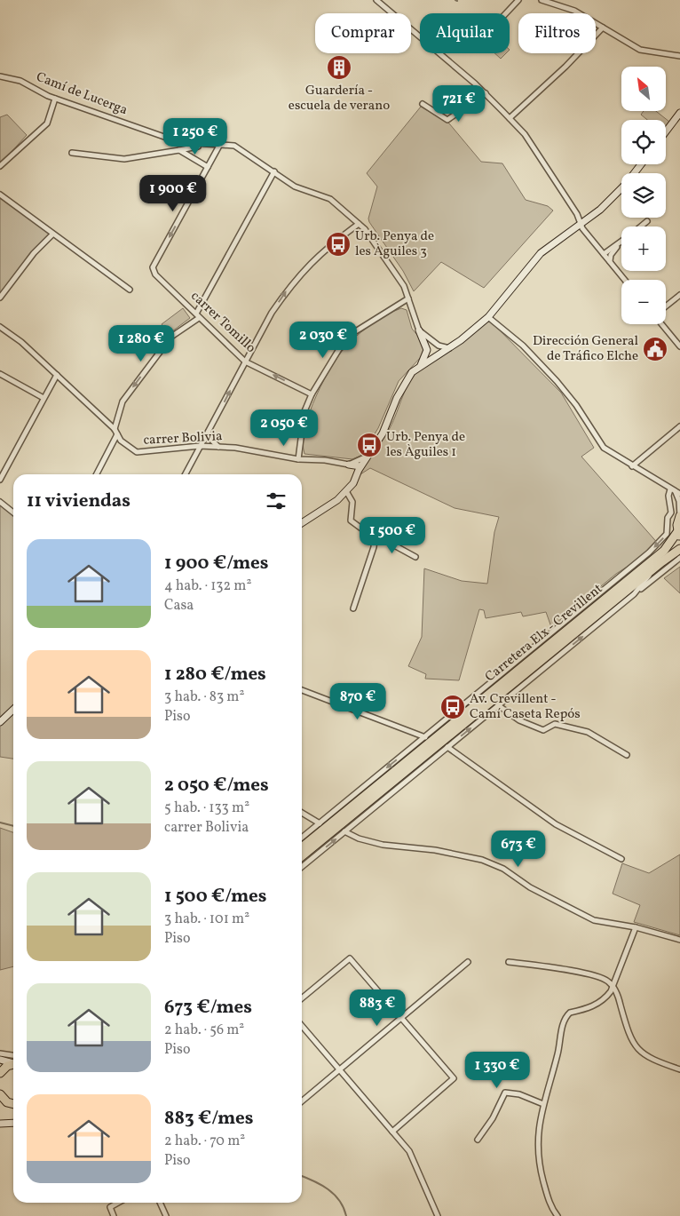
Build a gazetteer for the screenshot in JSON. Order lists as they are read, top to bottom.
{
  "streets": {
    "highway": ["Carretera Elx - Crevillent"],
    "street": ["Camí de Lucerga", "carrer Tomillo", "carrer Bolivia"]
  },
  "places": {
    "building": ["Guardería - escuela de verano"],
    "bus stop": ["Urb. Penya de les Àguiles 3", "Urb. Penya de les Àguiles 1", "Av. Crevillent - Camí Caseta Repós"],
    "public building": ["Dirección General de Tráfico Elche"]
  },
  "north": "top left",
  "page": {
    "chip": ["Comprar", "Alquilar", "Filtros"],
    "map_buttons": ["+", "−"],
    "price": [
      "721 €",
      "1 250 €",
      "1 900 €",
      "2 030 €",
      "1 280 €",
      "2 050 €",
      "1 500 €",
      "870 €",
      "673 €",
      "883 €",
      "1 330 €"
    ],
    "heading": "11 viviendas",
    "list": [
      {
        "name": "1 900 €/mes",
        "note": "4 hab. · 132 m² · Casa"
      },
      {
        "name": "1 280 €/mes",
        "note": "3 hab. · 83 m² · Piso"
      },
      {
        "name": "2 050 €/mes",
        "note": "5 hab. · 133 m² · carrer Bolivia"
      },
      {
        "name": "1 500 €/mes",
        "note": "3 hab. · 101 m² · Piso"
      },
      {
        "name": "673 €/mes",
        "note": "2 hab. · 56 m² · Piso"
      },
      {
        "name": "883 €/mes",
        "note": "2 hab. · 70 m² · Piso"
      }
    ]
  }
}
